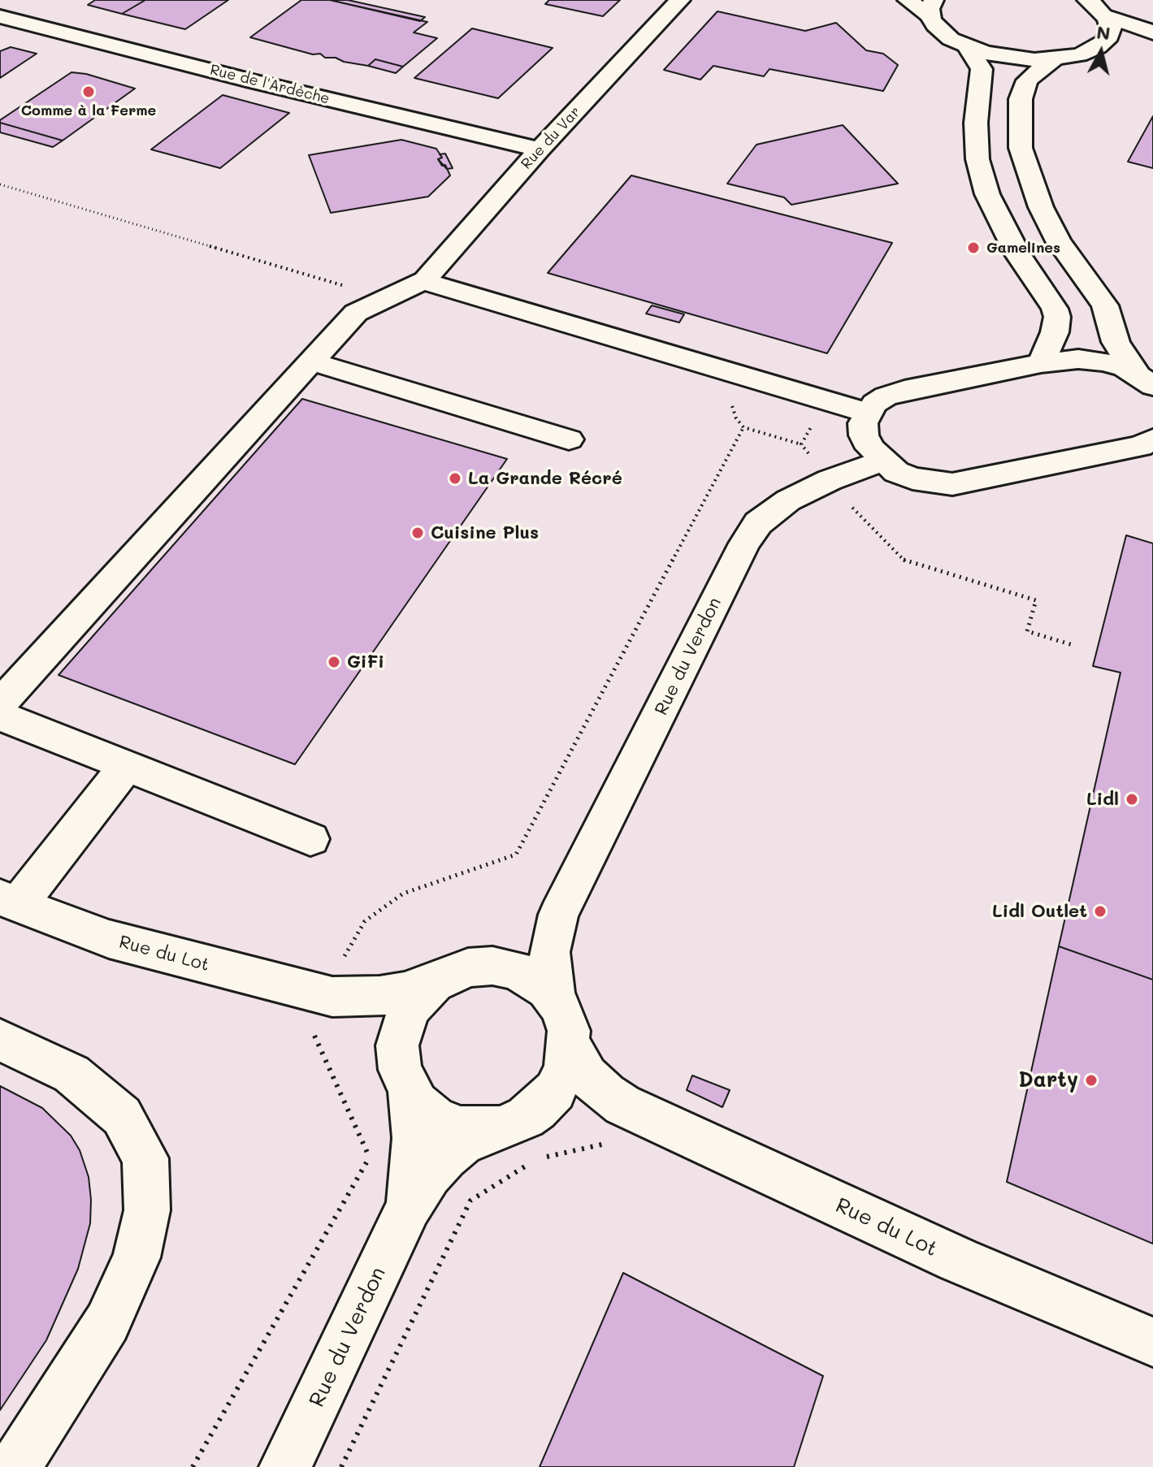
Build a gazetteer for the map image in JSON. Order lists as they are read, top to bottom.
{
  "streets": {
    "street": [
      "Rue de l'Ardèche",
      "Rue du Var",
      "Rue du Verdon",
      "Rue du Lot"
    ]
  },
  "crossings": [
    ["Rue de l'Ardèche", "Rue du Var"]
  ],
  "places": [
    "Comme à la Ferme",
    "Gamelines",
    "La Grande Récré",
    "Cuisine Plus",
    "GiFi",
    "Lidl",
    "Lidl Outlet",
    "Darty"
  ],
  "north": "top"
}
